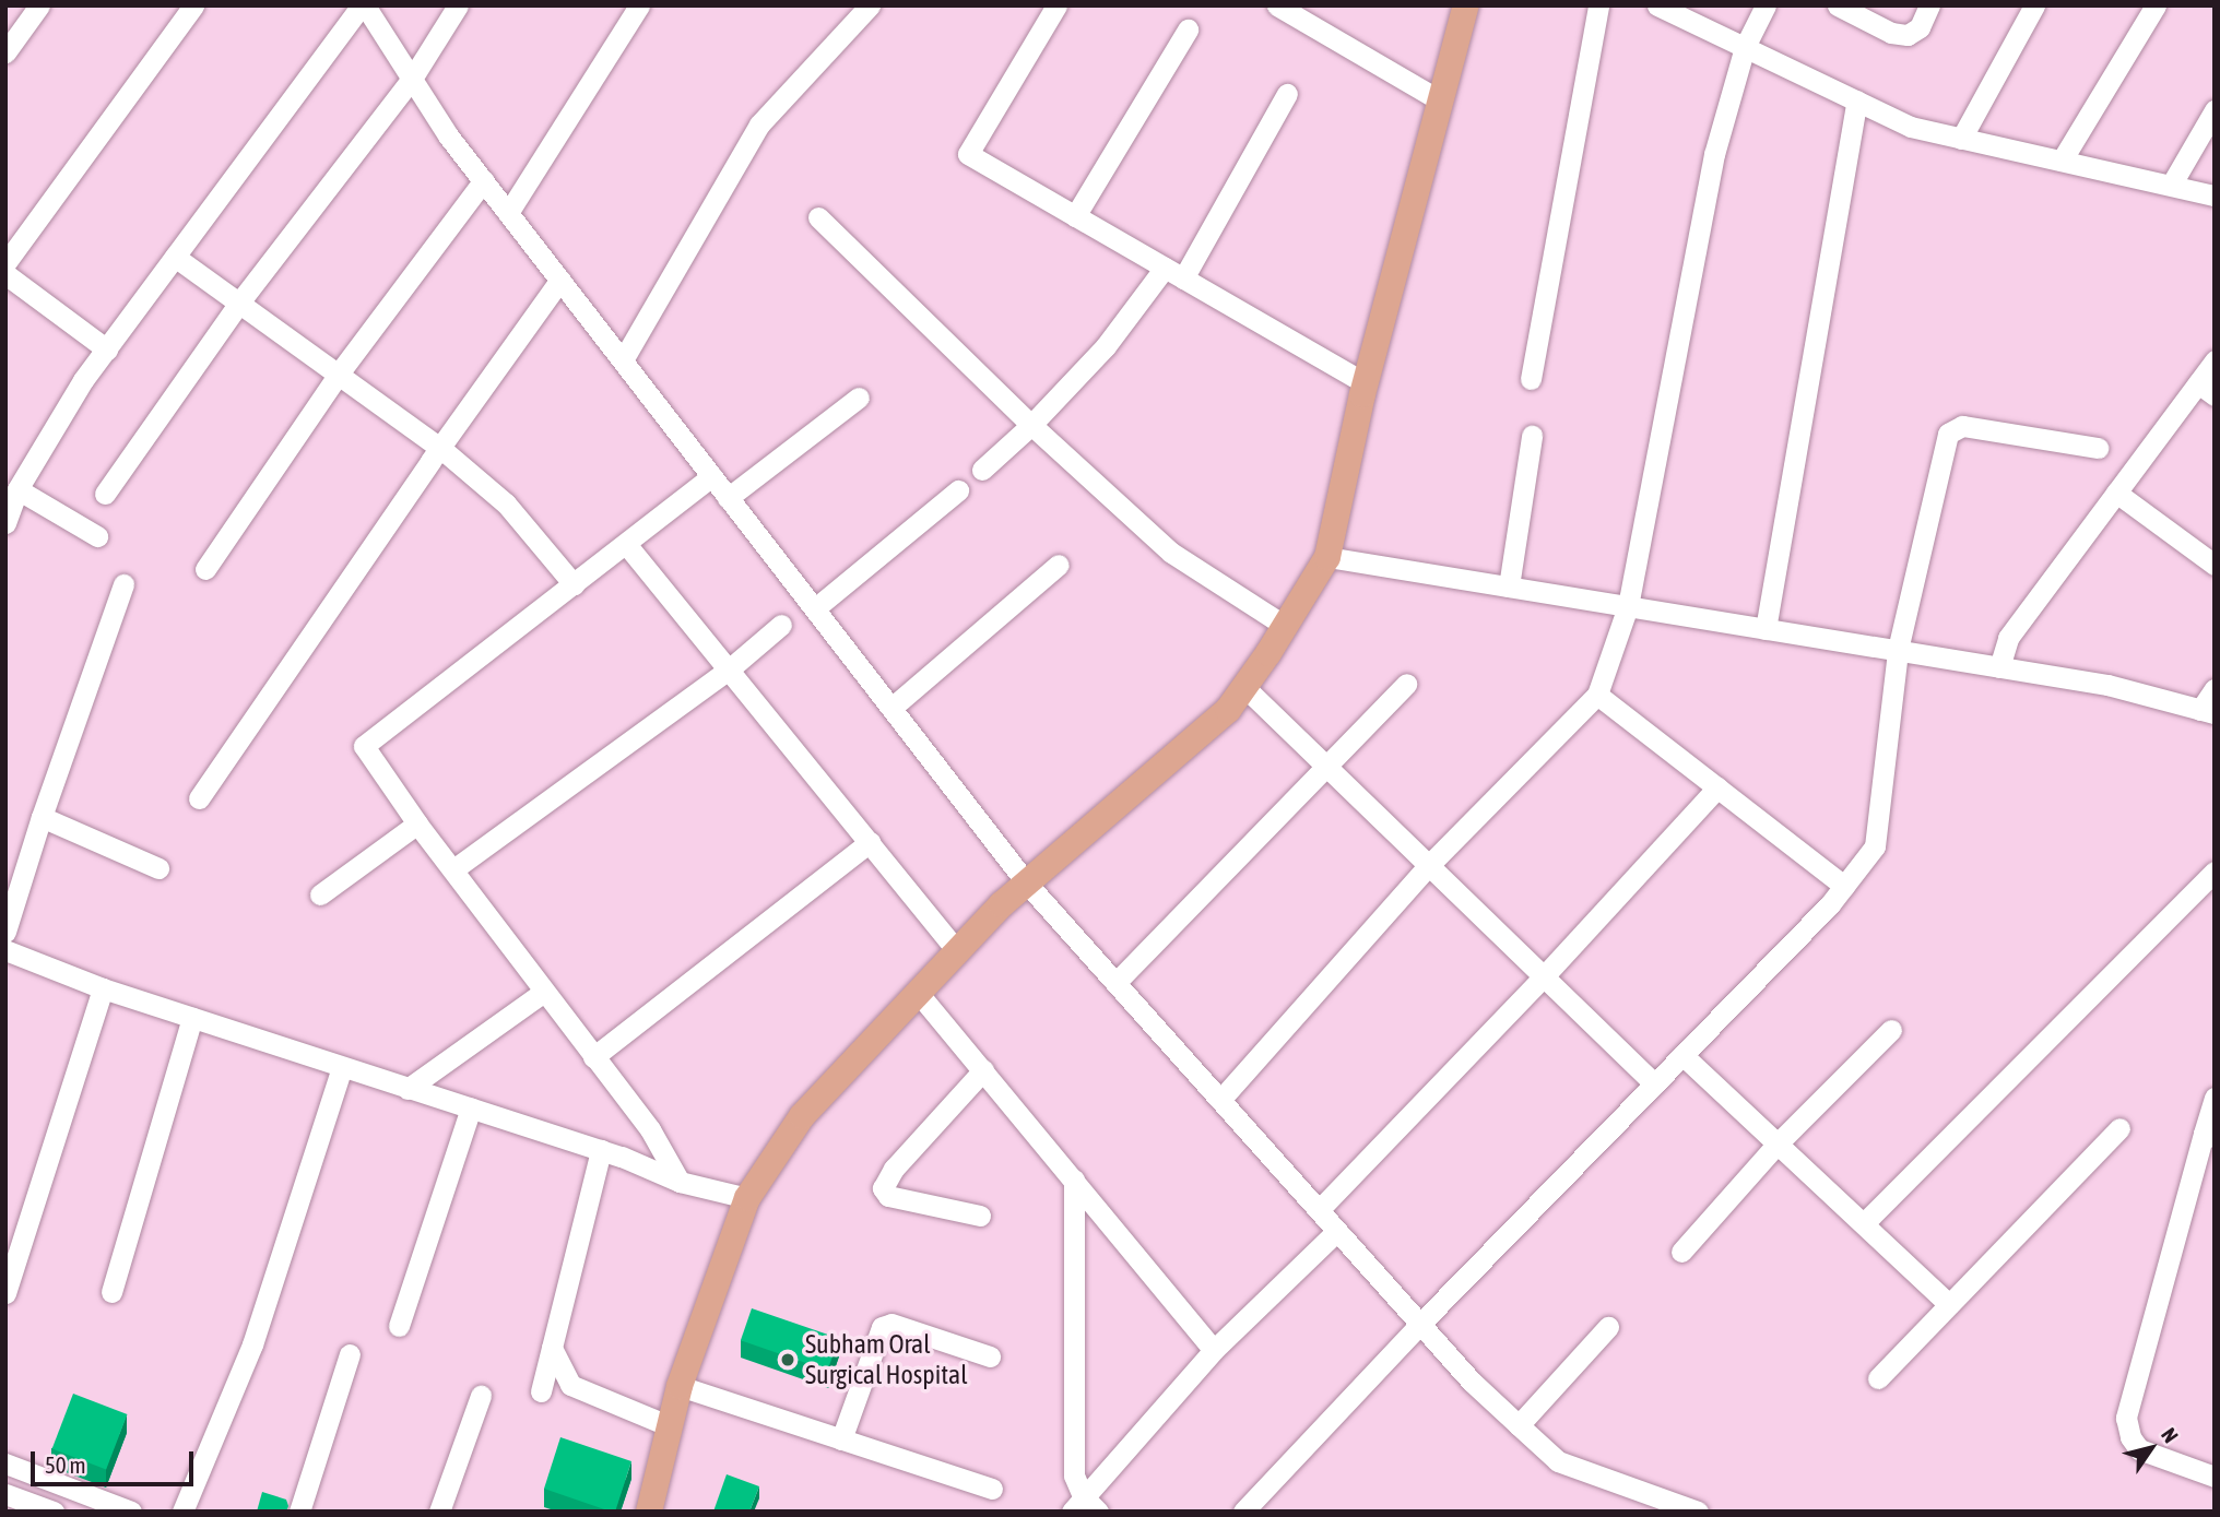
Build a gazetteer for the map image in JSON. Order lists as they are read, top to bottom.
{
  "places": ["Subham Oral Surgical Hospital"],
  "scale_bar": "50 m",
  "north": "top right"
}
